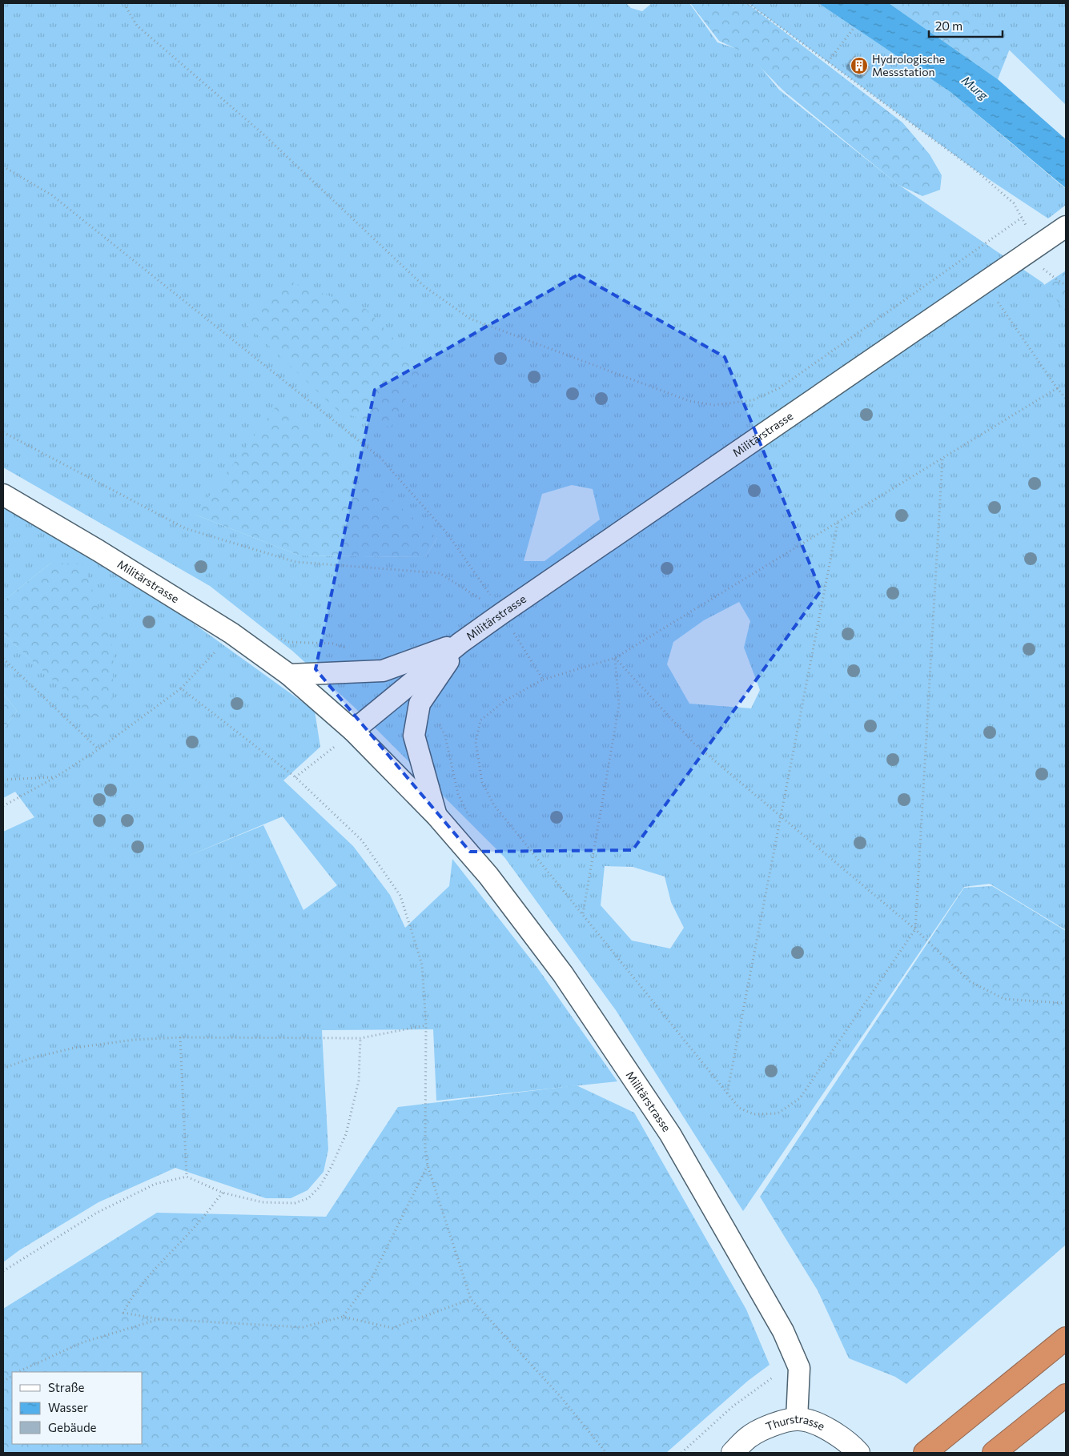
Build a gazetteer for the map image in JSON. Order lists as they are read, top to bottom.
{
  "streets": {
    "street": ["Militärstrasse", "Thurstrasse"]
  },
  "crossings": [
    ["Militärstrasse", "Thurstrasse"]
  ],
  "water": ["Murg"],
  "places": {
    "building": ["Hydrologische Messstation"]
  },
  "legend": ["Straße", "Wasser", "Gebäude"],
  "scale_bar": "20 m"
}
